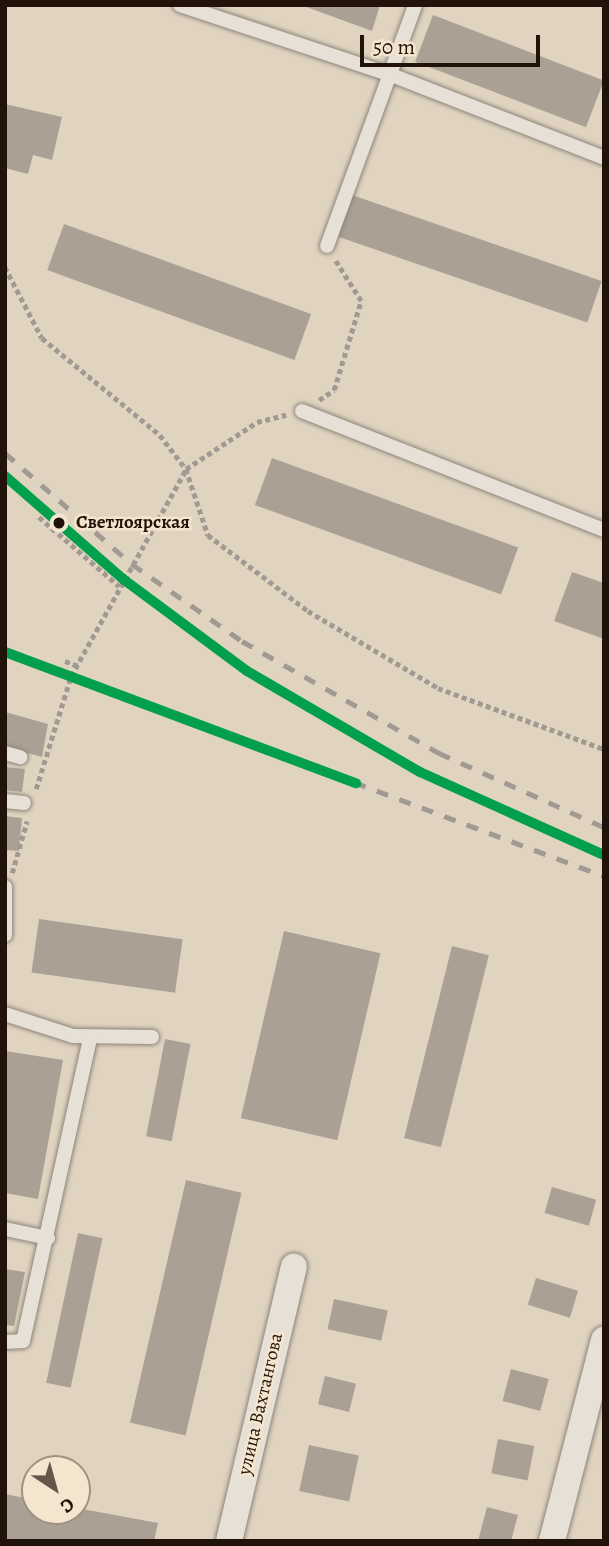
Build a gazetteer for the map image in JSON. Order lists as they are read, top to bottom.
{
  "streets": {
    "street": ["улица Вахтангова"]
  },
  "places": ["Светлоярская"],
  "scale_bar": "50 m",
  "north": "bottom right"
}
